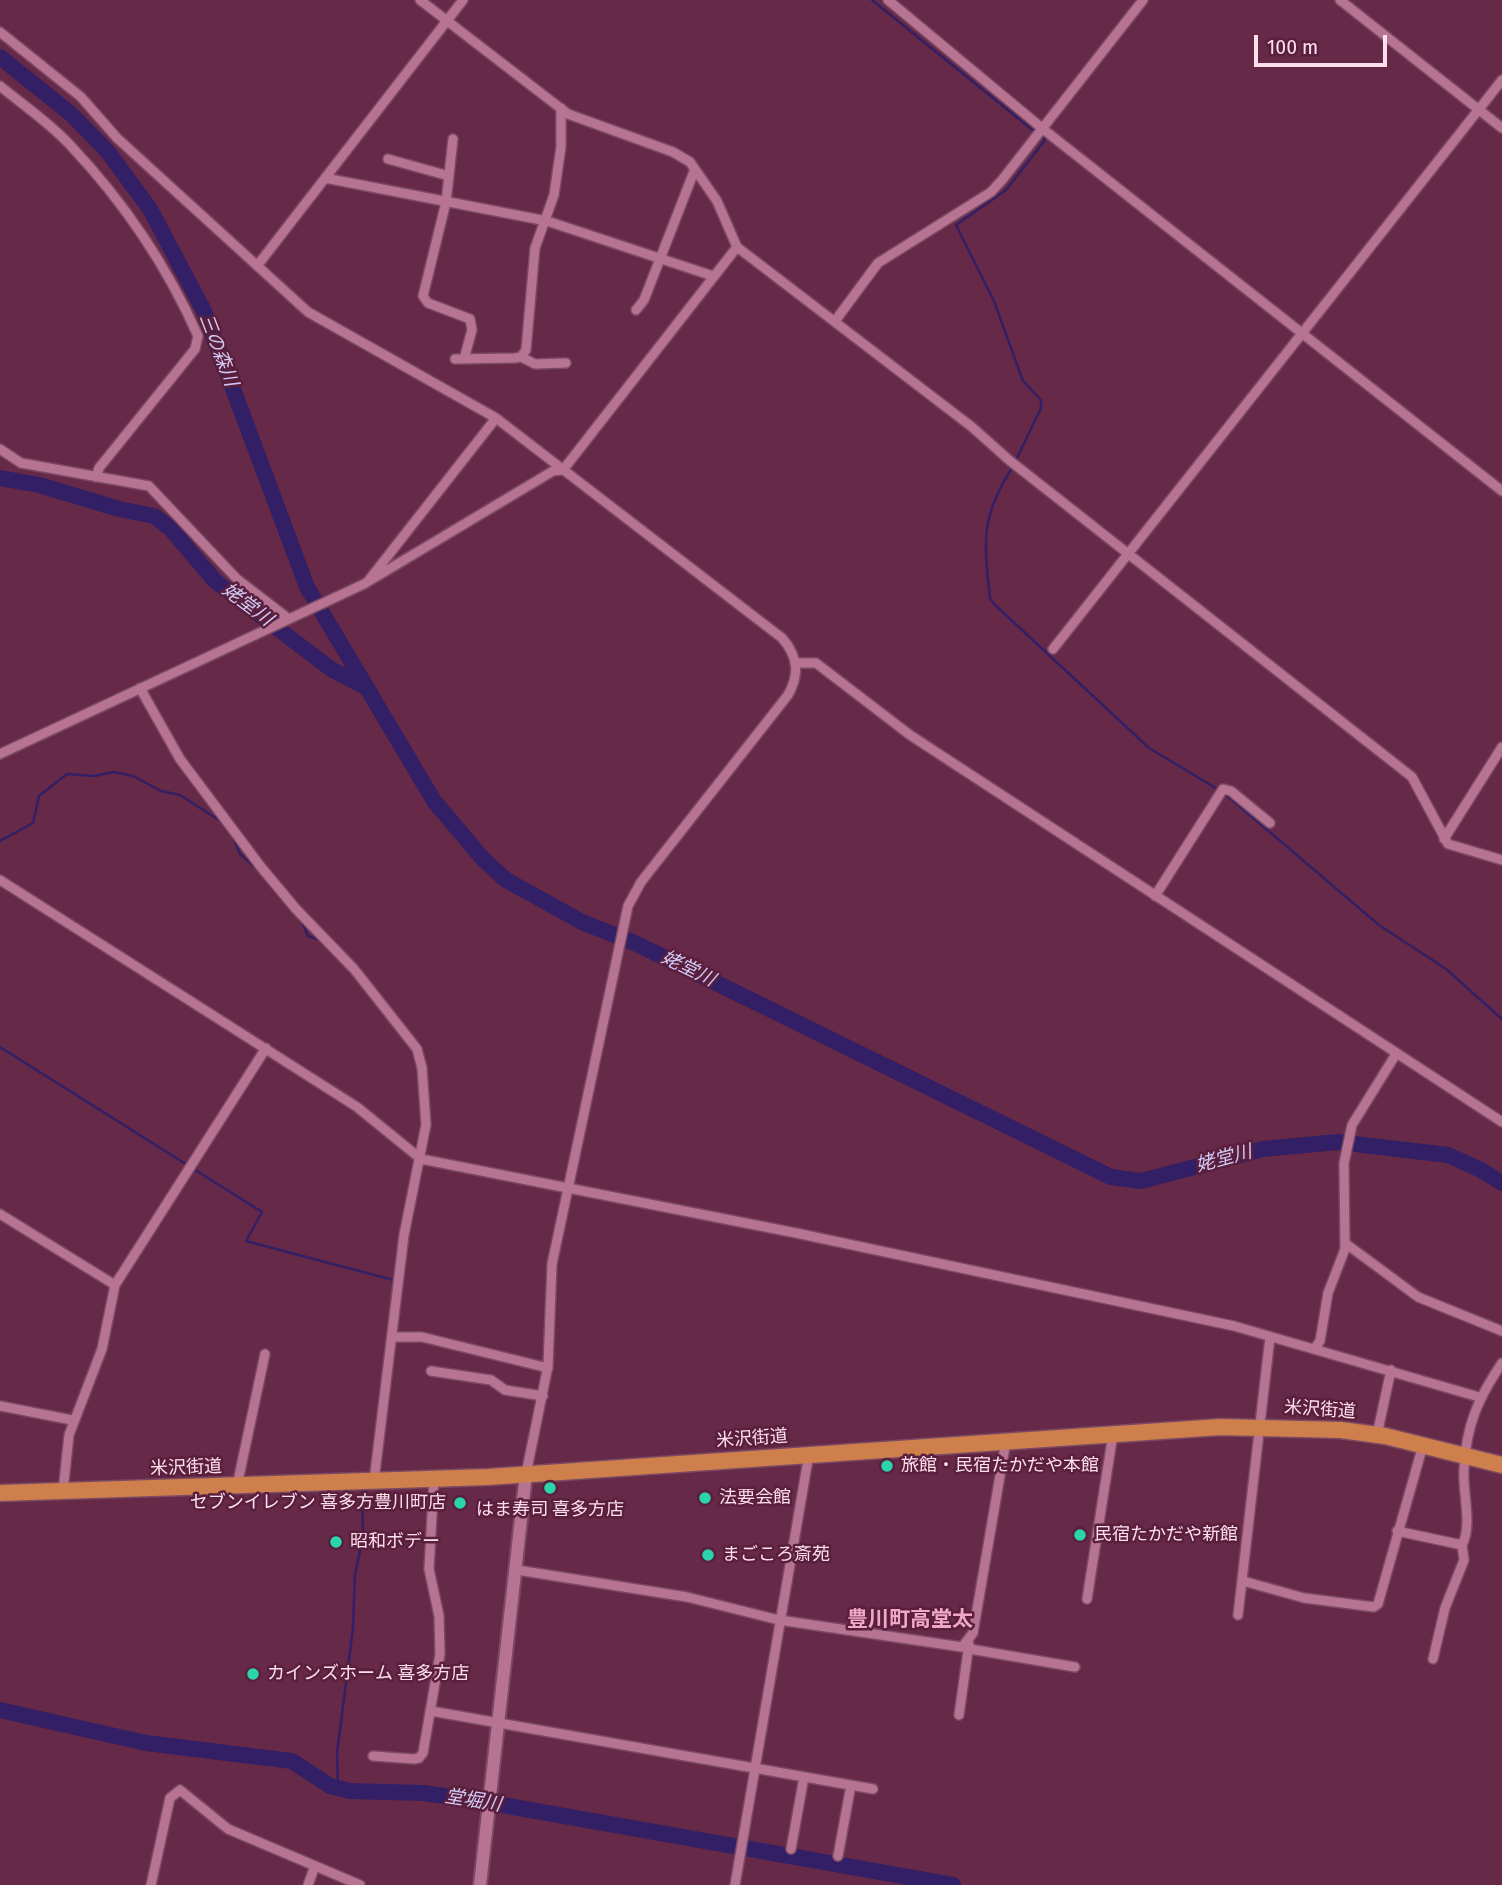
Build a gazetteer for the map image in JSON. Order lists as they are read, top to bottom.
{
  "streets": {
    "highway": ["米沢街道"]
  },
  "districts": ["豊川町高堂太"],
  "water": ["三の森川", "姥堂川", "堂堀川"],
  "places": [
    "旅館・民宿たかだや本館",
    "はま寿司 喜多方店",
    "法要会館",
    "セブンイレブン 喜多方豊川町店",
    "民宿たかだや新館",
    "昭和ボデー",
    "まごころ斎苑",
    "カインズホーム 喜多方店"
  ],
  "scale_bar": "100 m"
}
